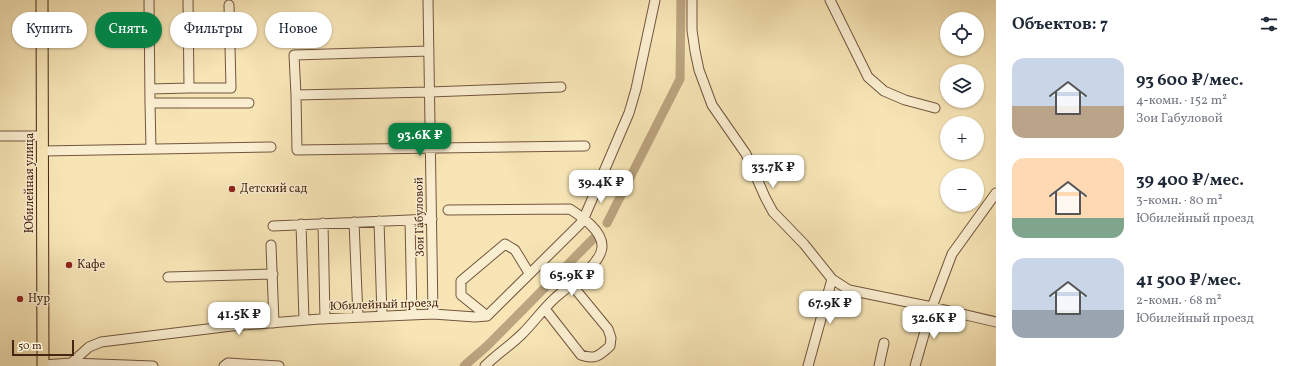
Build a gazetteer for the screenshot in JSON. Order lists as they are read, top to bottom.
{
  "streets": {
    "main road": ["Юбилейная улица"],
    "street": ["Зои Габуловой", "Юбилейный проезд"]
  },
  "crossings": [
    ["Зои Габуловой", "Юбилейный проезд"]
  ],
  "places": ["Детский сад", "Кафе", "Нур"],
  "scale_bar": "50 m",
  "page": {
    "heading": "Объектов: 7",
    "map_buttons": ["+", "−"],
    "chip": [
      "Купить",
      "Снять",
      "Фильтры",
      "Новое"
    ],
    "list": [
      {
        "name": "93 600 ₽/мес.",
        "note": "4-комн. · 152 m² · Зои Габуловой"
      },
      {
        "name": "39 400 ₽/мес.",
        "note": "3-комн. · 80 m² · Юбилейный проезд"
      },
      {
        "name": "41 500 ₽/мес.",
        "note": "2-комн. · 68 m² · Юбилейный проезд"
      }
    ],
    "price": [
      "93.6K ₽",
      "33.7K ₽",
      "39.4K ₽",
      "65.9K ₽",
      "67.9K ₽",
      "41.5K ₽",
      "32.6K ₽"
    ],
    "scale": "50 m"
  }
}
